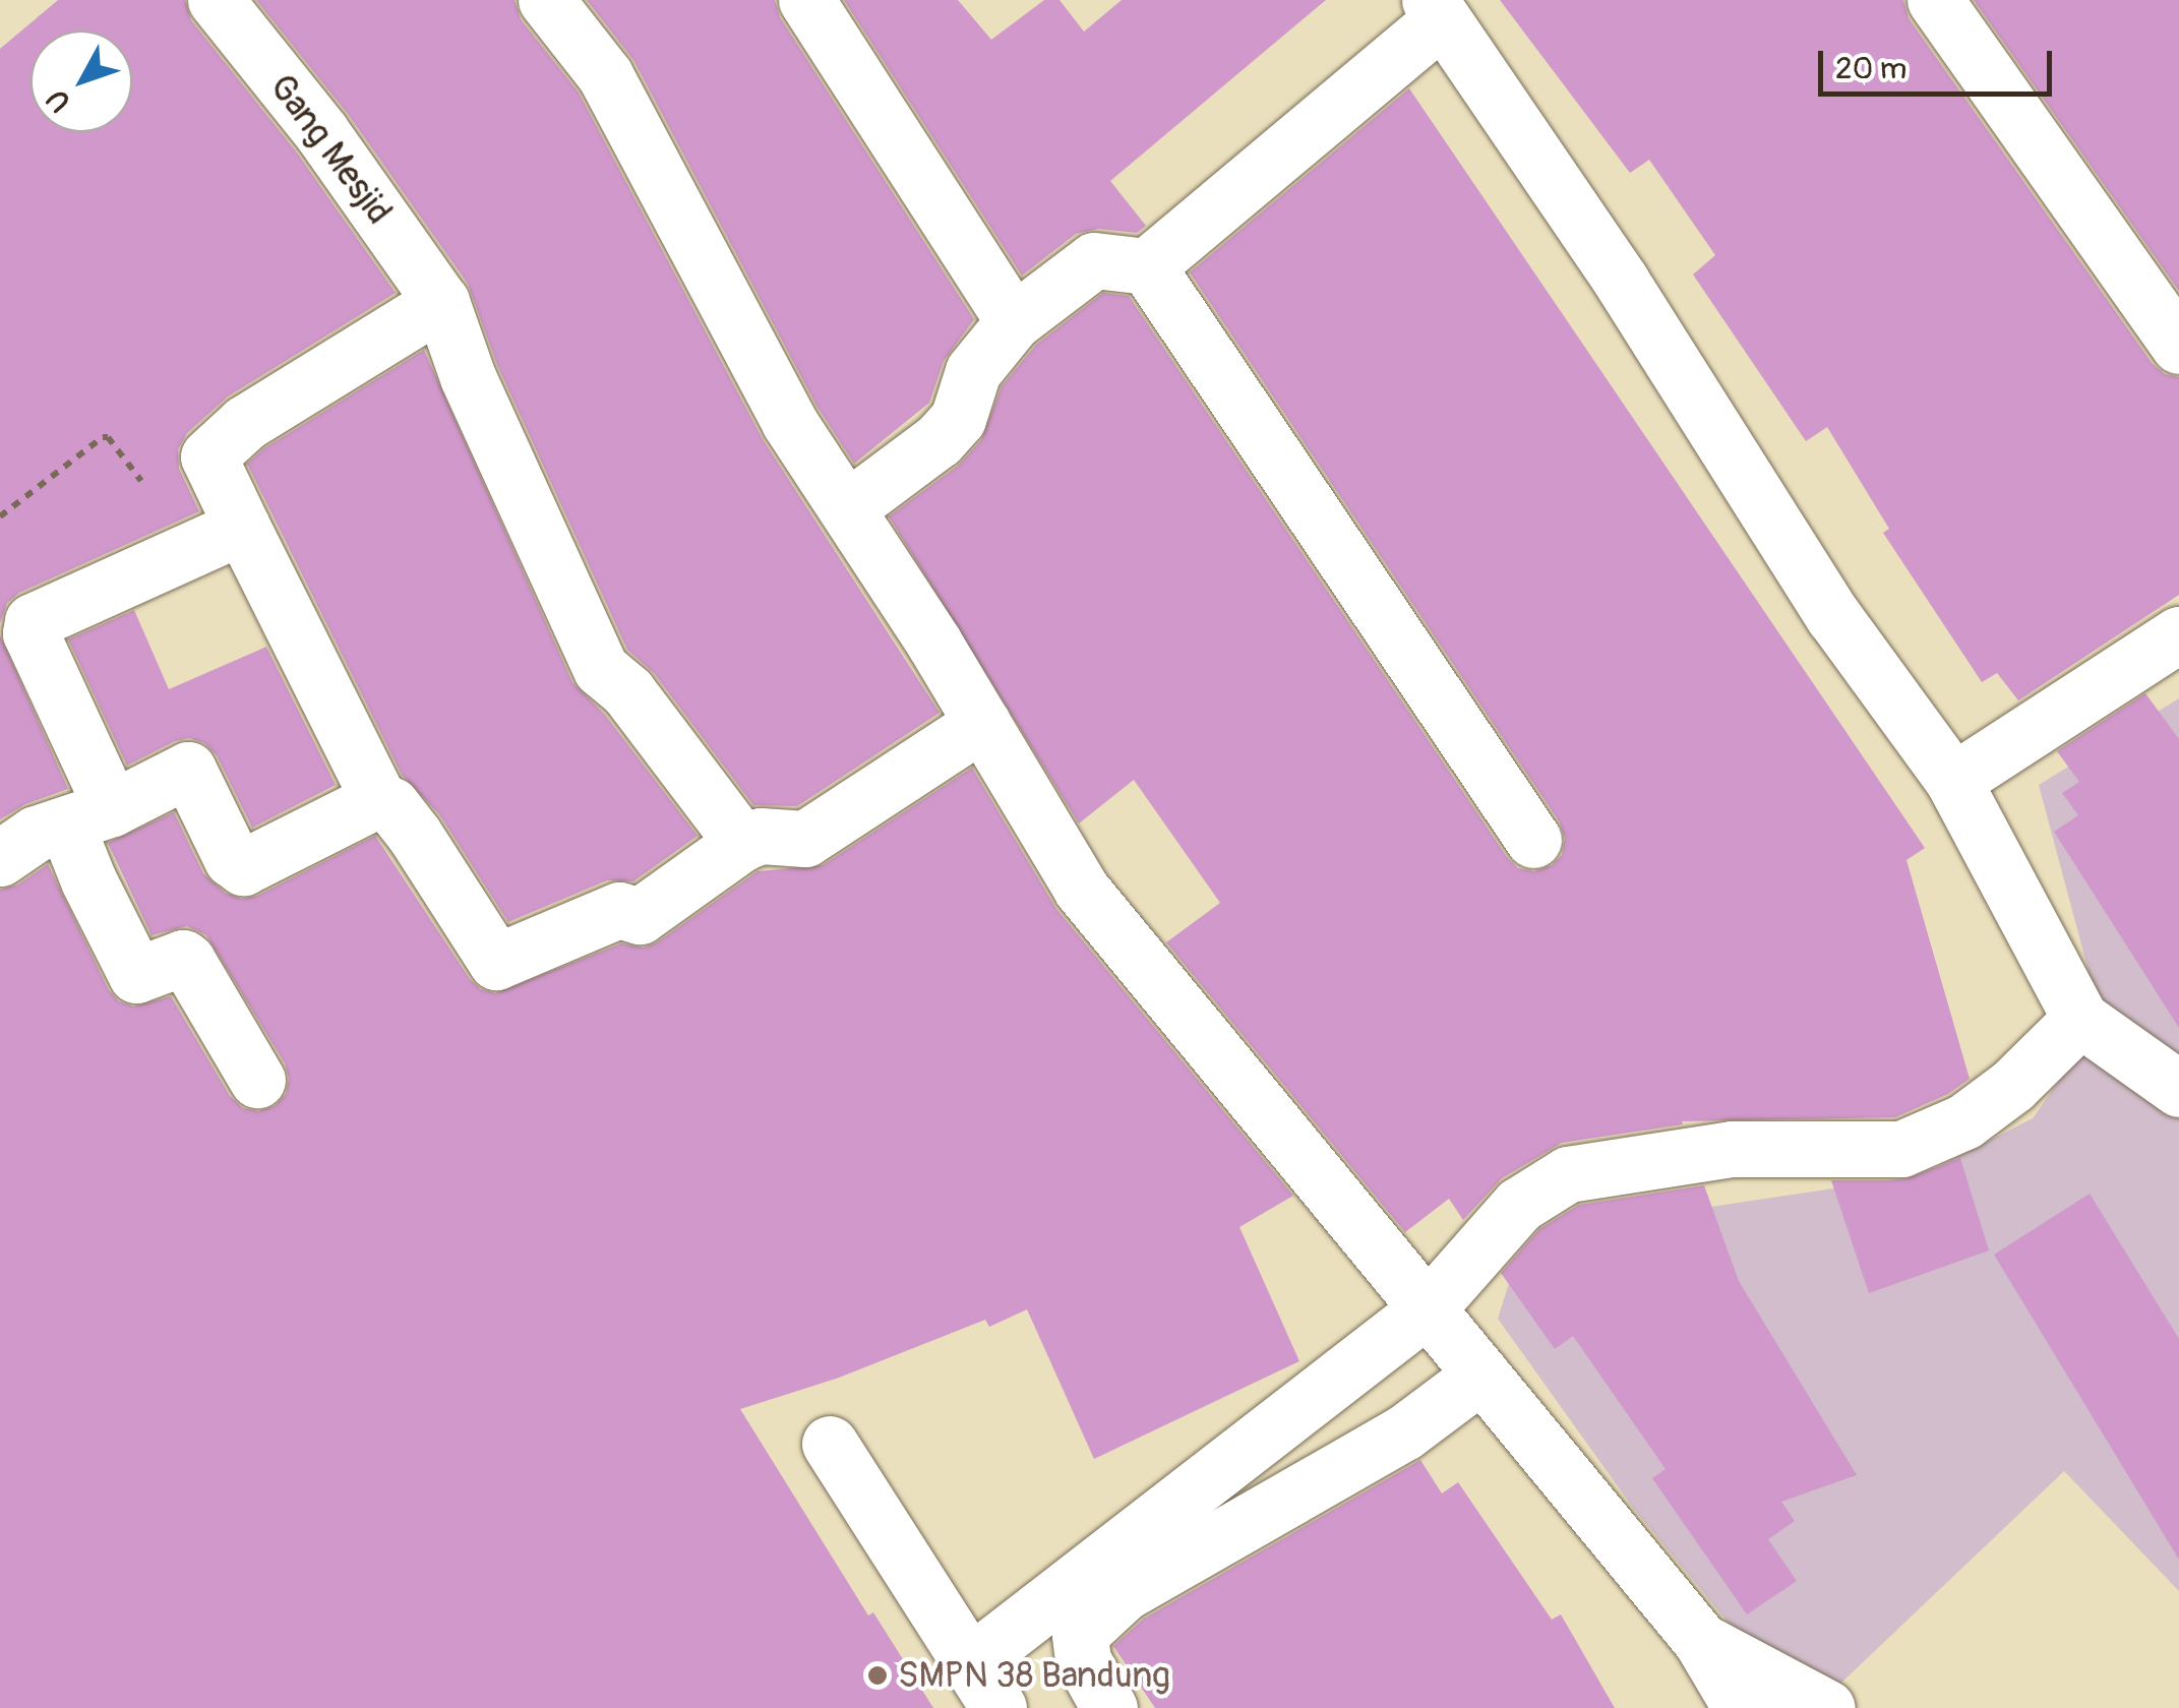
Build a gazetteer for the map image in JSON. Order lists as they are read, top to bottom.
{
  "streets": {
    "street": ["Gang Mesjid"]
  },
  "places": ["SMPN 38 Bandung"],
  "scale_bar": "20 m",
  "north": "bottom left"
}
